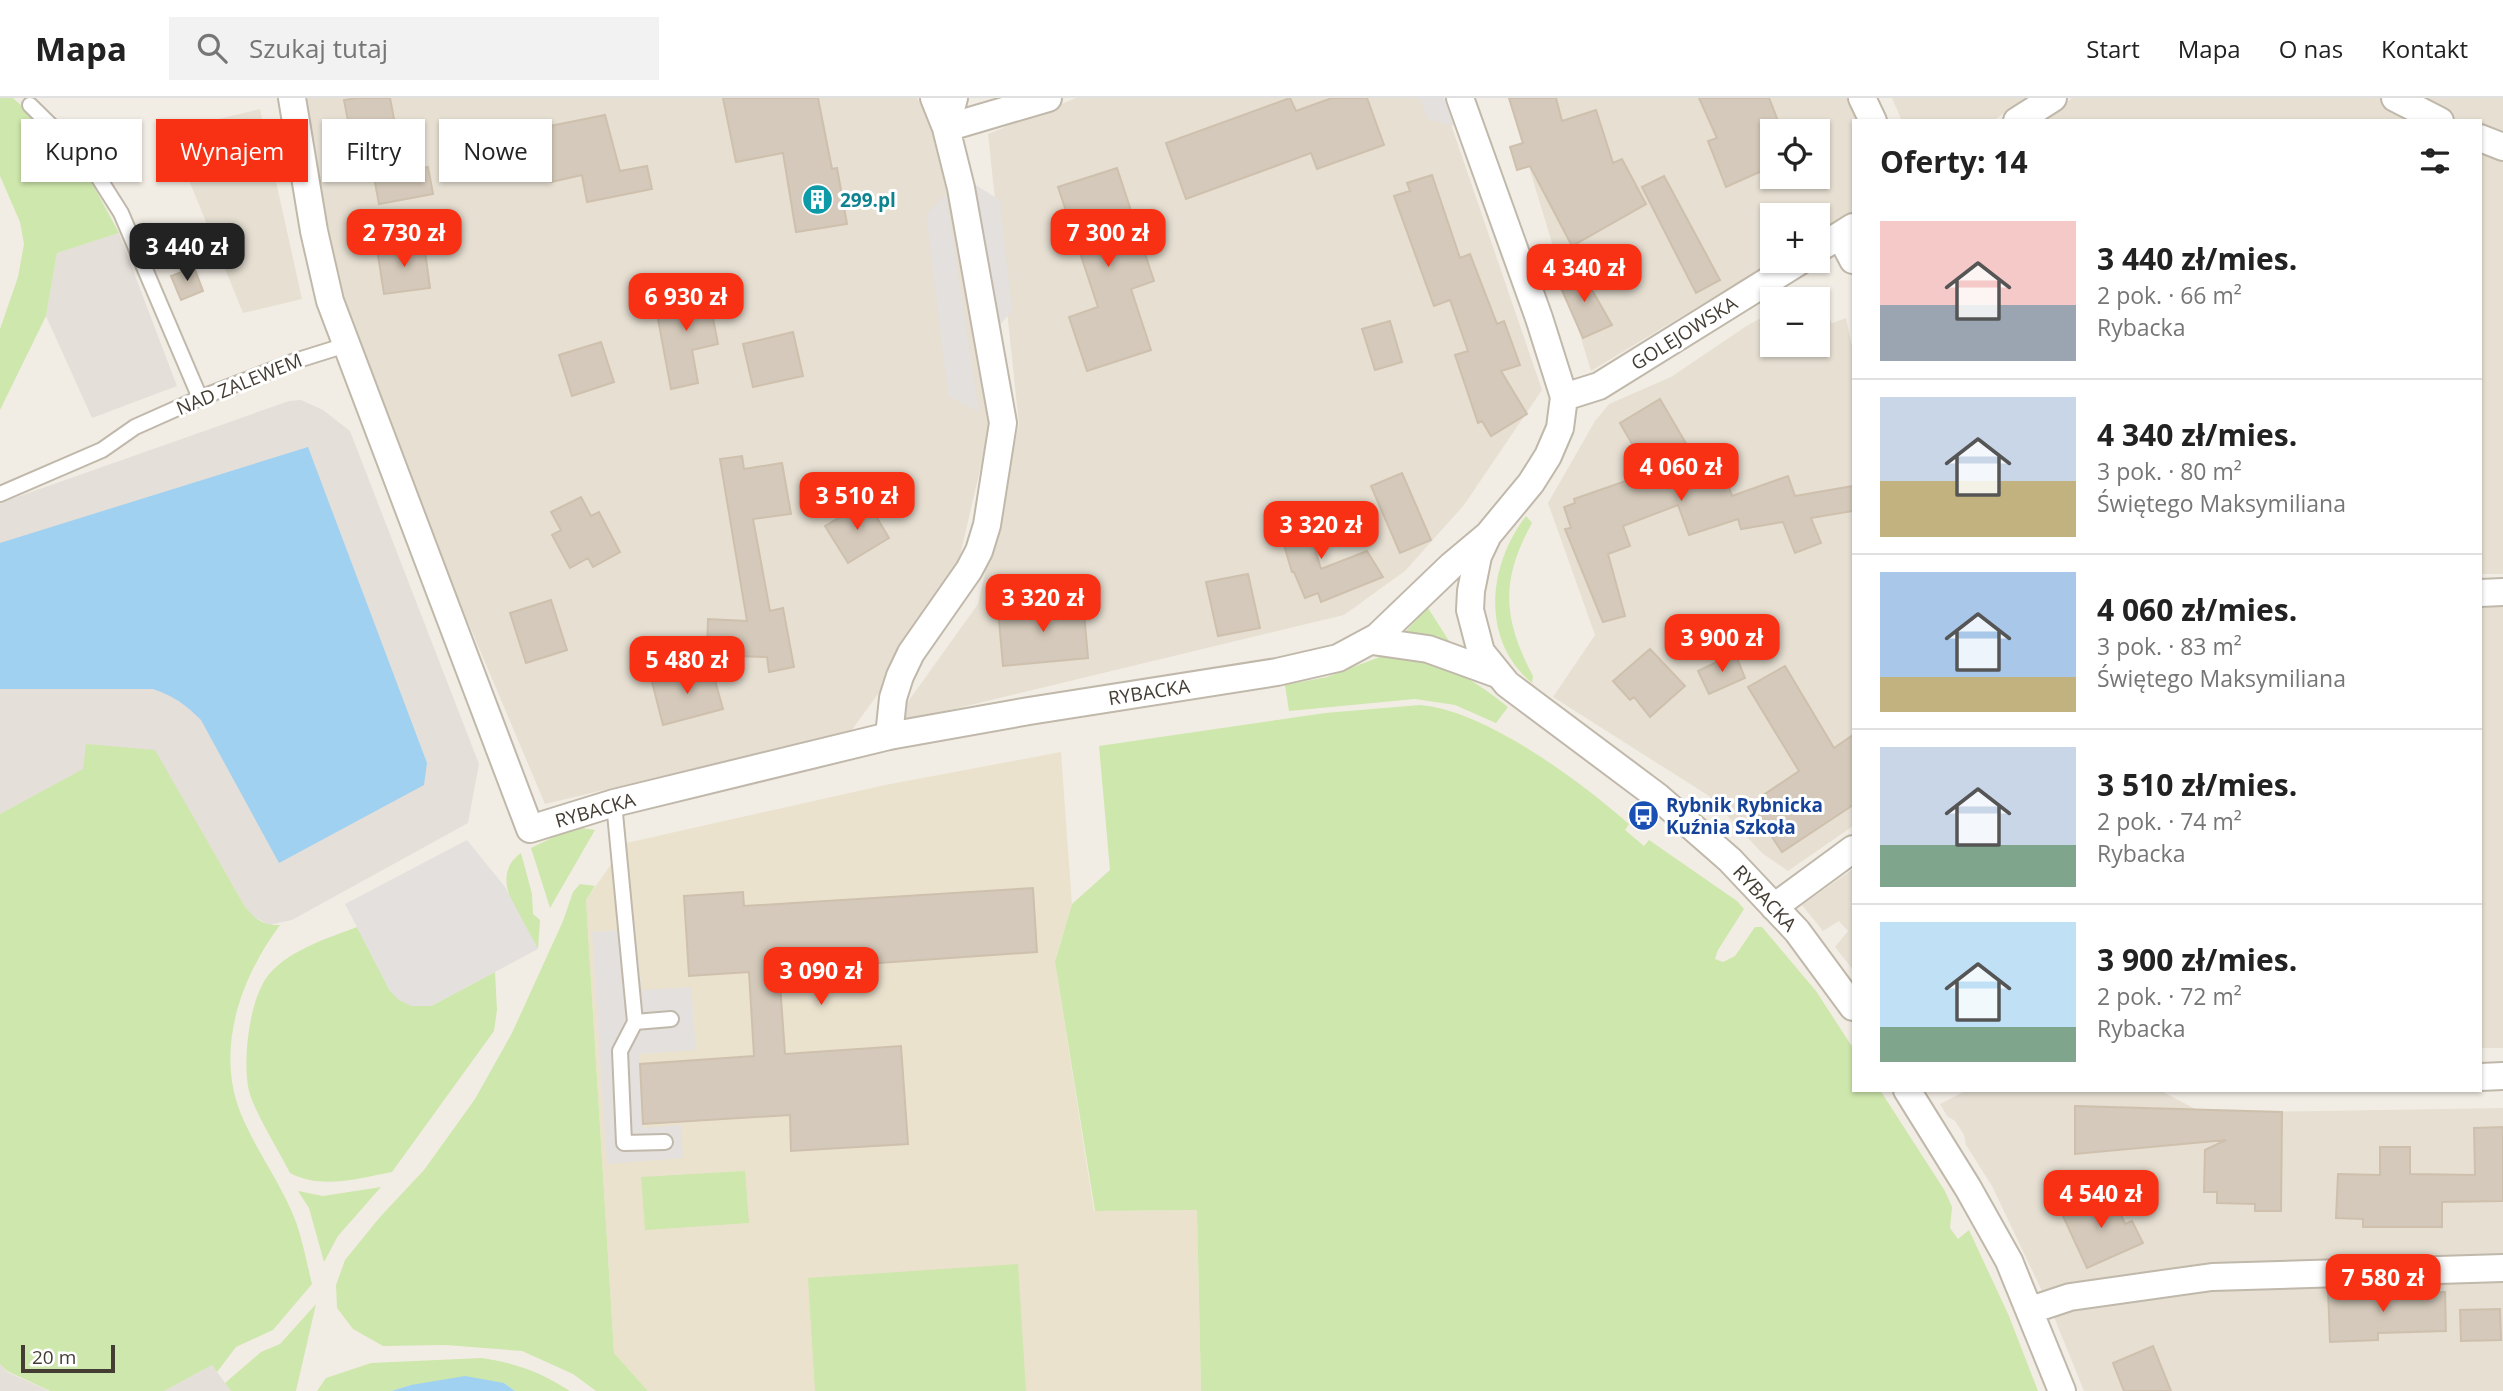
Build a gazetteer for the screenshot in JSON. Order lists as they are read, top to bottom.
{
  "streets": {
    "street": ["GOLEJOWSKA", "RYBACKA"],
    "lane": ["NAD ZALEWEM"]
  },
  "crossings": [
    ["NAD ZALEWEM", "RYBACKA"]
  ],
  "places": {
    "building": ["299.pl"],
    "bus stop": ["Rybnik Rybnicka Kuźnia Szkoła"]
  },
  "scale_bar": "20 m",
  "page": {
    "header": "Mapa",
    "search": "Szukaj tutaj",
    "nav": [
      "Start",
      "Mapa",
      "O nas",
      "Kontakt"
    ],
    "map_buttons": ["+", "−"],
    "chip": [
      "Kupno",
      "Wynajem",
      "Filtry",
      "Nowe"
    ],
    "heading": "Oferty: 14",
    "list": [
      {
        "name": "3 440 zł/mies.",
        "note": "2 pok. · 66 m² · Rybacka"
      },
      {
        "name": "4 340 zł/mies.",
        "note": "3 pok. · 80 m² · Świętego Maksymiliana"
      },
      {
        "name": "4 060 zł/mies.",
        "note": "3 pok. · 83 m² · Świętego Maksymiliana"
      },
      {
        "name": "3 510 zł/mies.",
        "note": "2 pok. · 74 m² · Rybacka"
      },
      {
        "name": "3 900 zł/mies.",
        "note": "2 pok. · 72 m² · Rybacka"
      }
    ],
    "price": [
      "2 730 zł",
      "7 300 zł",
      "3 440 zł",
      "4 340 zł",
      "6 930 zł",
      "4 060 zł",
      "3 510 zł",
      "3 320 zł",
      "3 320 zł",
      "3 900 zł",
      "5 480 zł",
      "3 090 zł",
      "4 540 zł",
      "7 580 zł"
    ],
    "scale": "20 m"
  }
}
